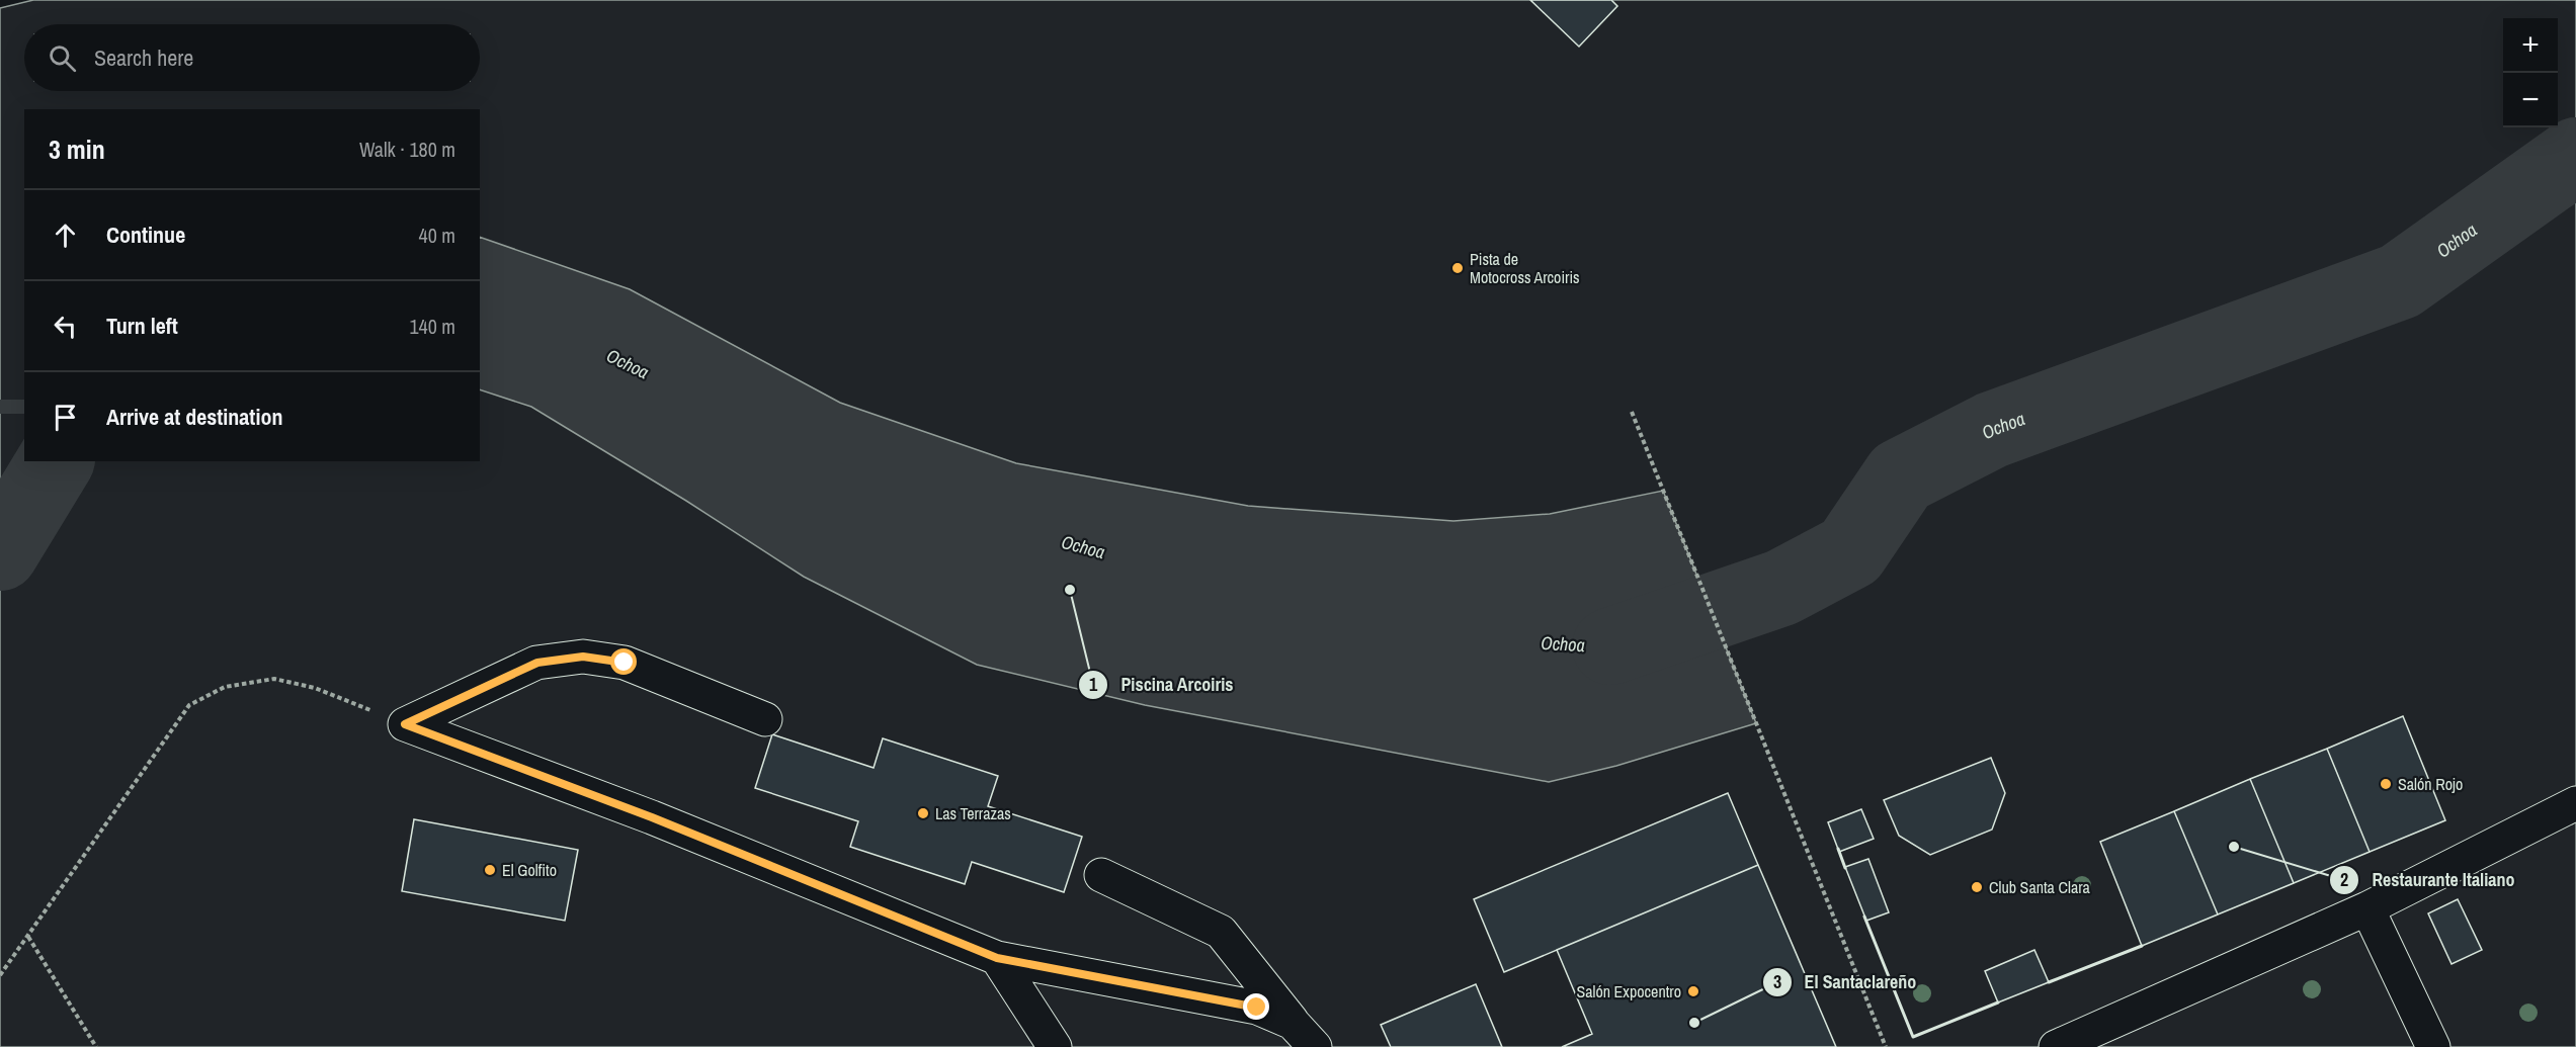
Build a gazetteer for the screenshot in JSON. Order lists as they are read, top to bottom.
{
  "water": ["Ochoa"],
  "places": [
    "Pista de Motocross Arcoiris",
    "Piscina Arcoiris",
    "Salón Rojo",
    "Las Terrazas",
    "Restaurante Italiano",
    "El Golfito",
    "Club Santa Clara",
    "Salón Expocentro",
    "El Santaclareño"
  ],
  "page": {
    "map_buttons": ["+", "−"],
    "search": "Search here",
    "heading": ["3 min", "Walk · 180 m"],
    "list": [
      ["Continue", "40 m"],
      ["Turn left", "140 m"],
      "Arrive at destination"
    ]
  }
}
